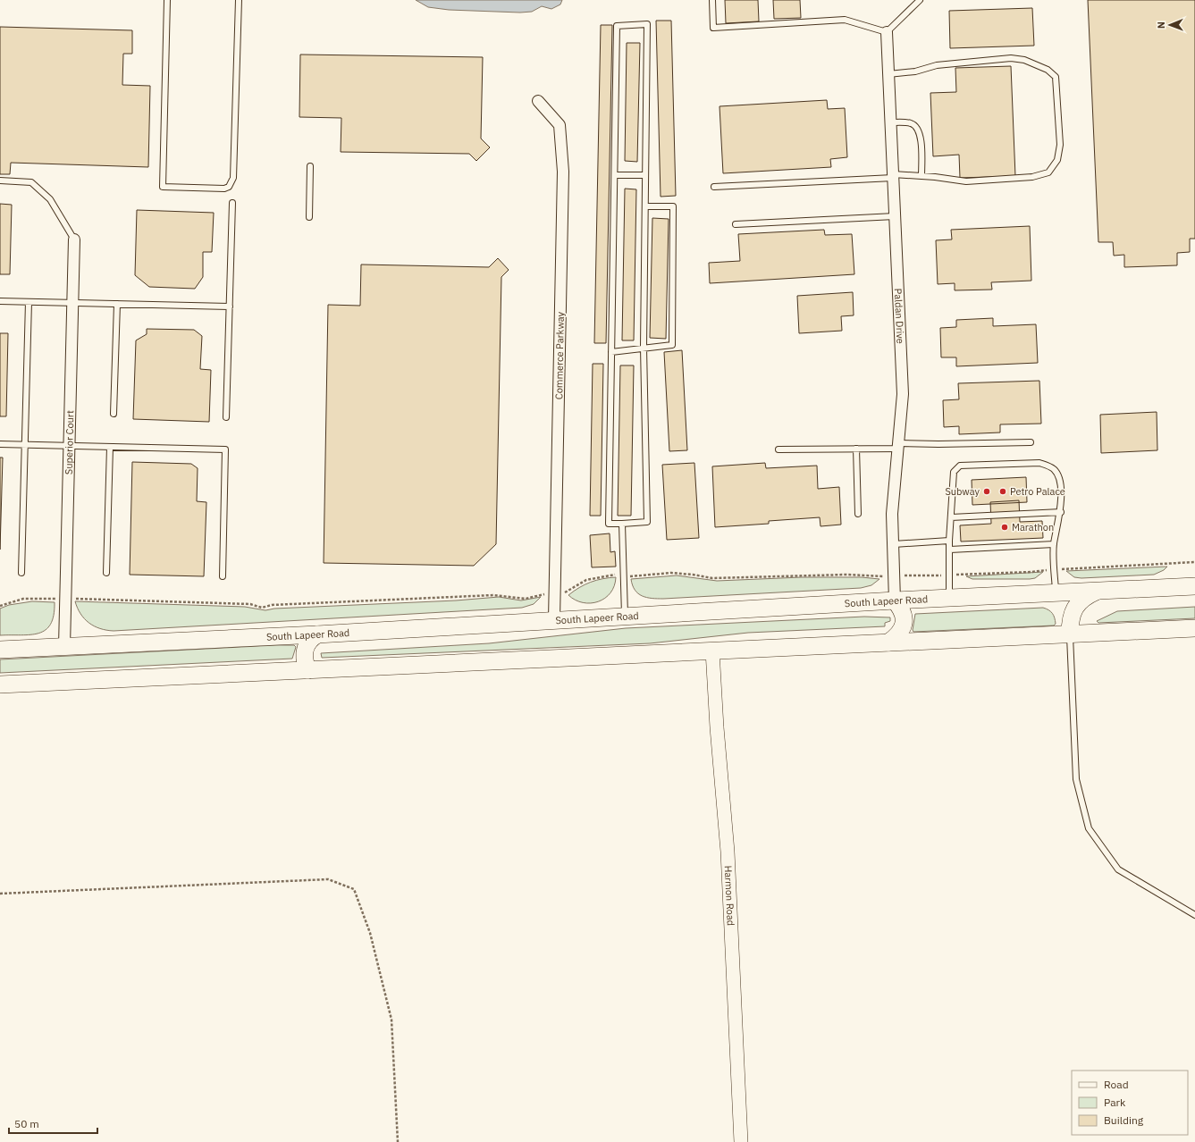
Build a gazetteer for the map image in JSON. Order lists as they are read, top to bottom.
{
  "streets": {
    "main road": ["South Lapeer Road"],
    "street": [
      "Paldan Drive",
      "Commerce Parkway",
      "Superior Court",
      "Harmon Road"
    ]
  },
  "crossings": [
    ["Paldan Drive", "South Lapeer Road"],
    ["Commerce Parkway", "South Lapeer Road"],
    ["Superior Court", "South Lapeer Road"]
  ],
  "places": ["Subway", "Petro Palace", "Marathon"],
  "legend": ["Road", "Park", "Building"],
  "scale_bar": "50 m",
  "north": "left"
}
